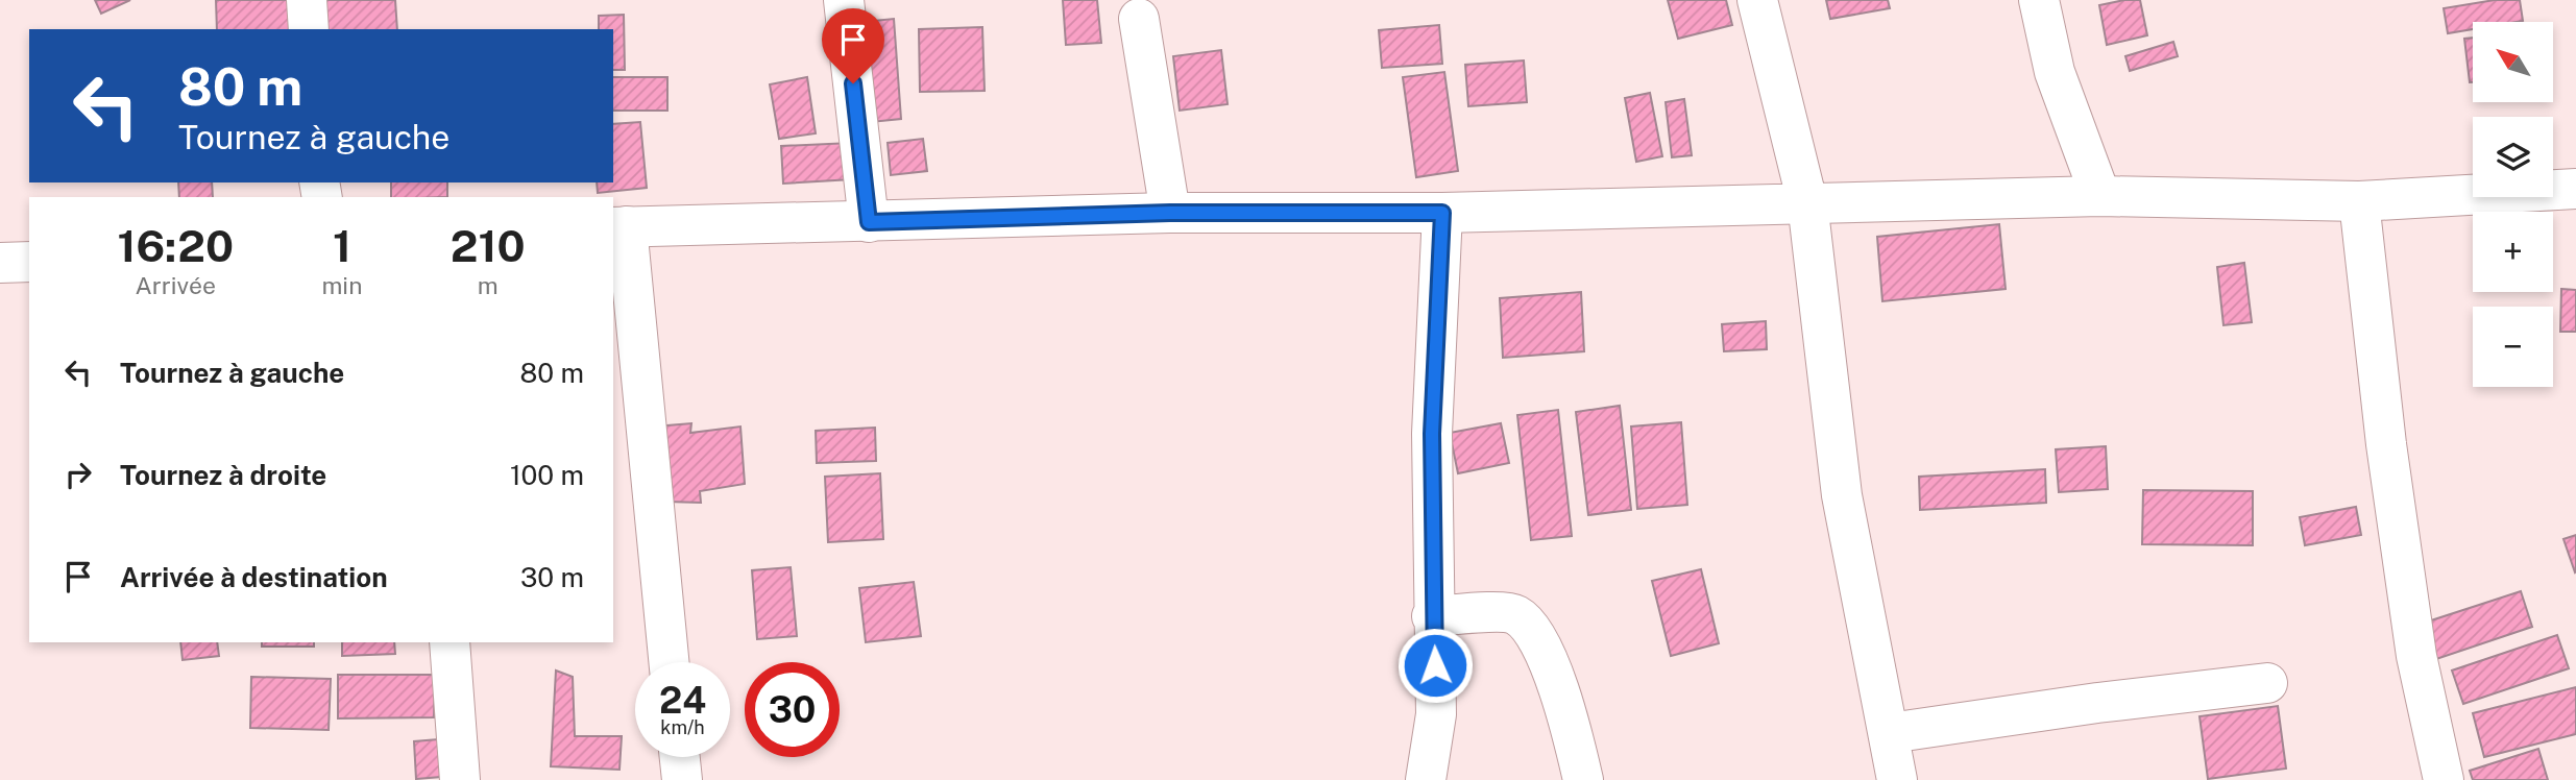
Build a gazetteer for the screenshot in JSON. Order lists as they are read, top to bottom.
{
  "north": "top left",
  "page": {
    "map_buttons": ["+", "−"],
    "turn": ["80 m", "Tournez à gauche"],
    "eta": [
      "16:20",
      "Arrivée",
      "1",
      "min",
      "210",
      "m"
    ],
    "list": [
      {
        "name": "Tournez à gauche",
        "value": "80 m"
      },
      {
        "name": "Tournez à droite",
        "value": "100 m"
      },
      {
        "name": "Arrivée à destination",
        "value": "30 m"
      }
    ],
    "speed": "24 km/h",
    "limit": "30"
  }
}
